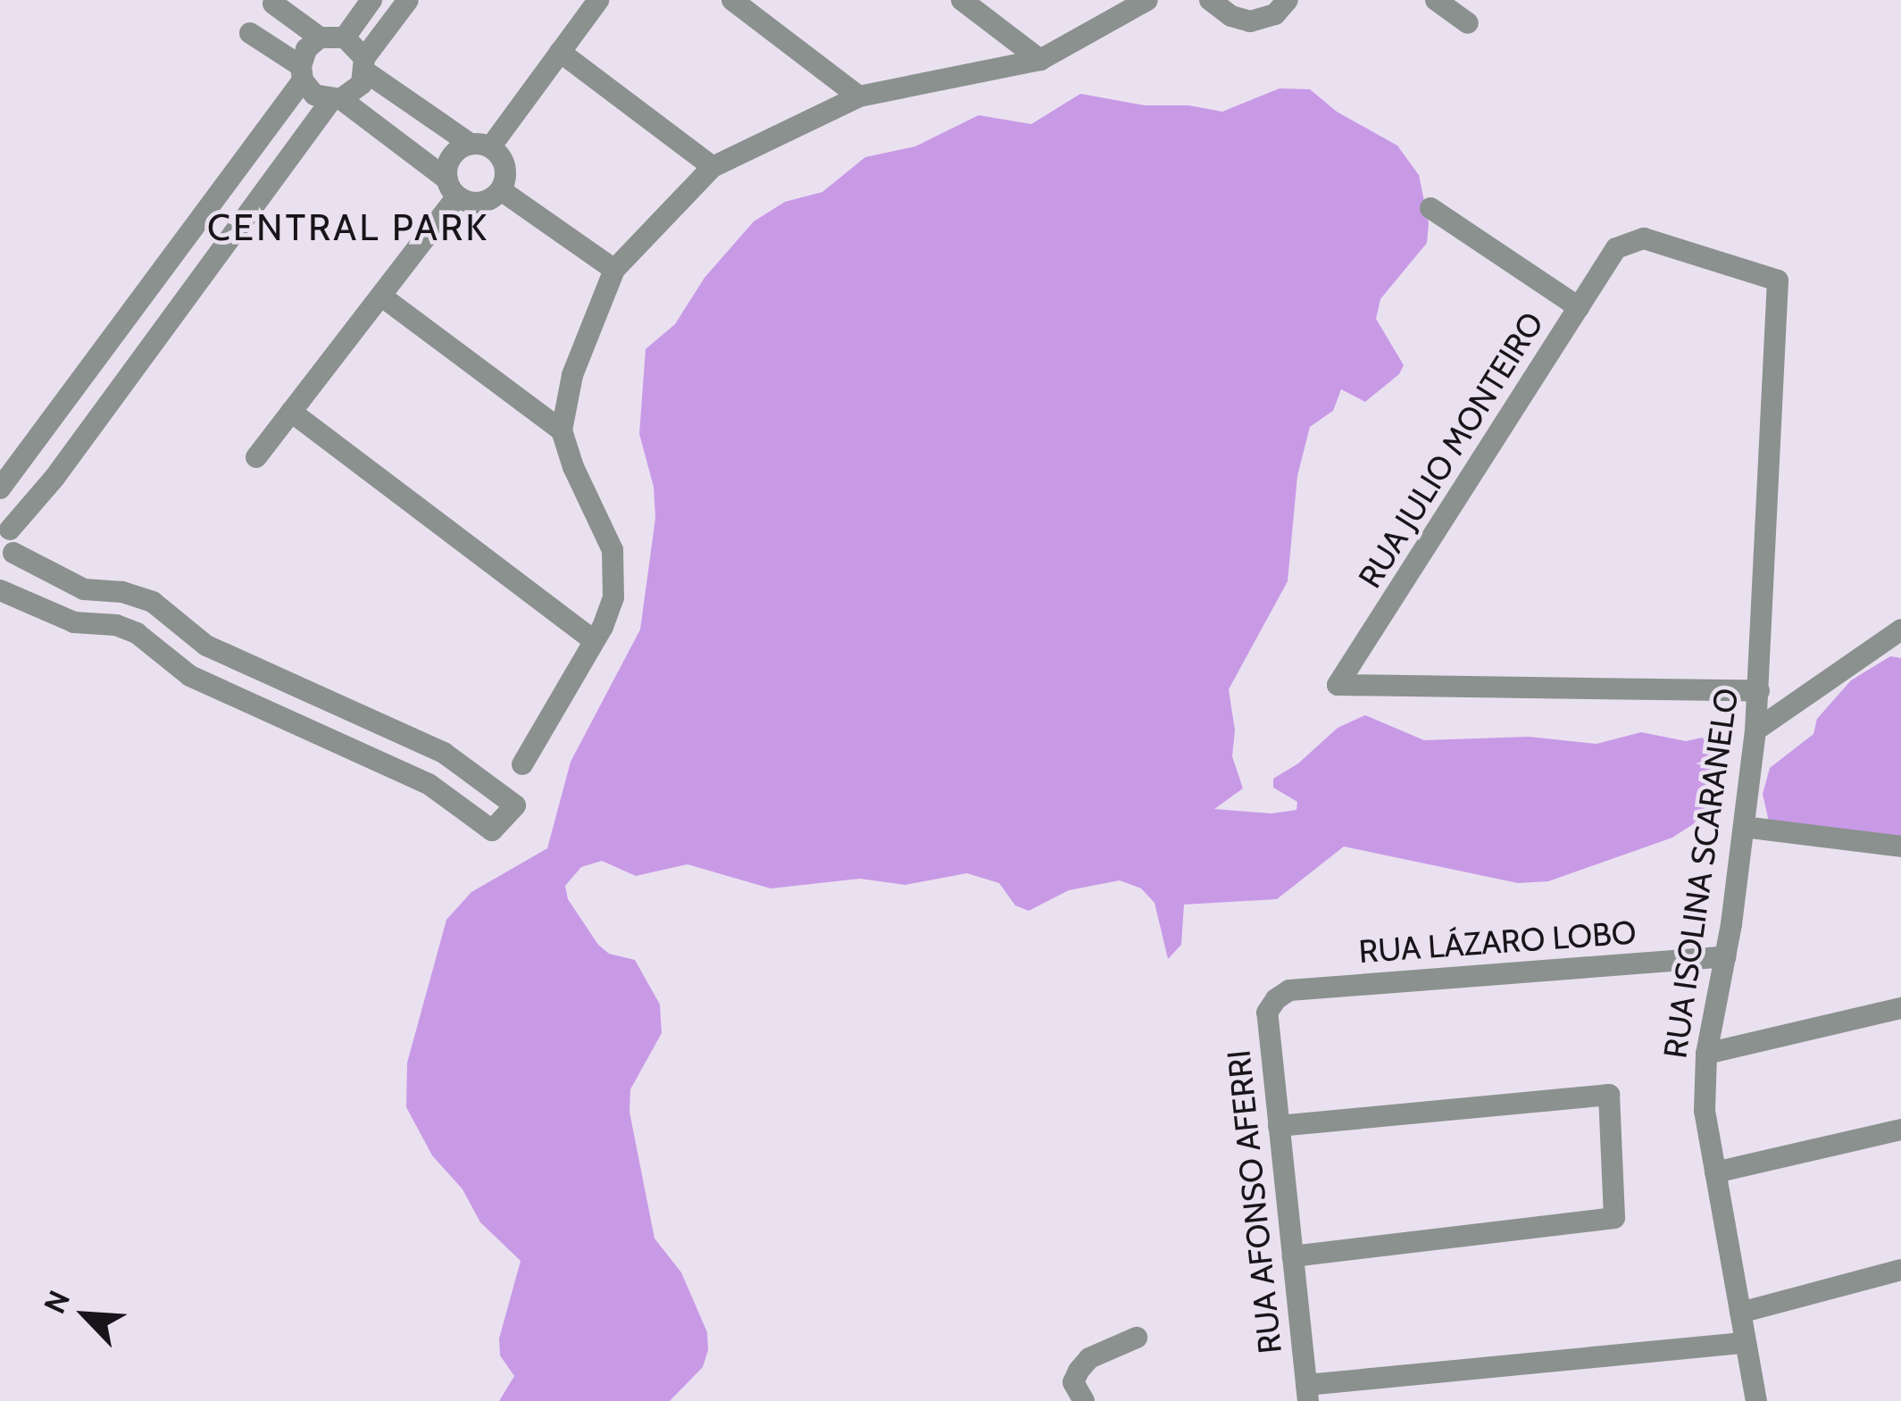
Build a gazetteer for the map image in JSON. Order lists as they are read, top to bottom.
{
  "streets": {
    "street": [
      "RUA JULIO MONTEIRO",
      "RUA ISOLINA SCARANELO",
      "RUA LÁZARO LOBO",
      "RUA AFONSO AFERRI"
    ]
  },
  "crossings": [
    ["RUA JULIO MONTEIRO", "RUA ISOLINA SCARANELO"],
    ["RUA ISOLINA SCARANELO", "RUA LÁZARO LOBO"],
    ["RUA LÁZARO LOBO", "RUA AFONSO AFERRI"]
  ],
  "districts": ["CENTRAL PARK"],
  "north": "top left"
}
